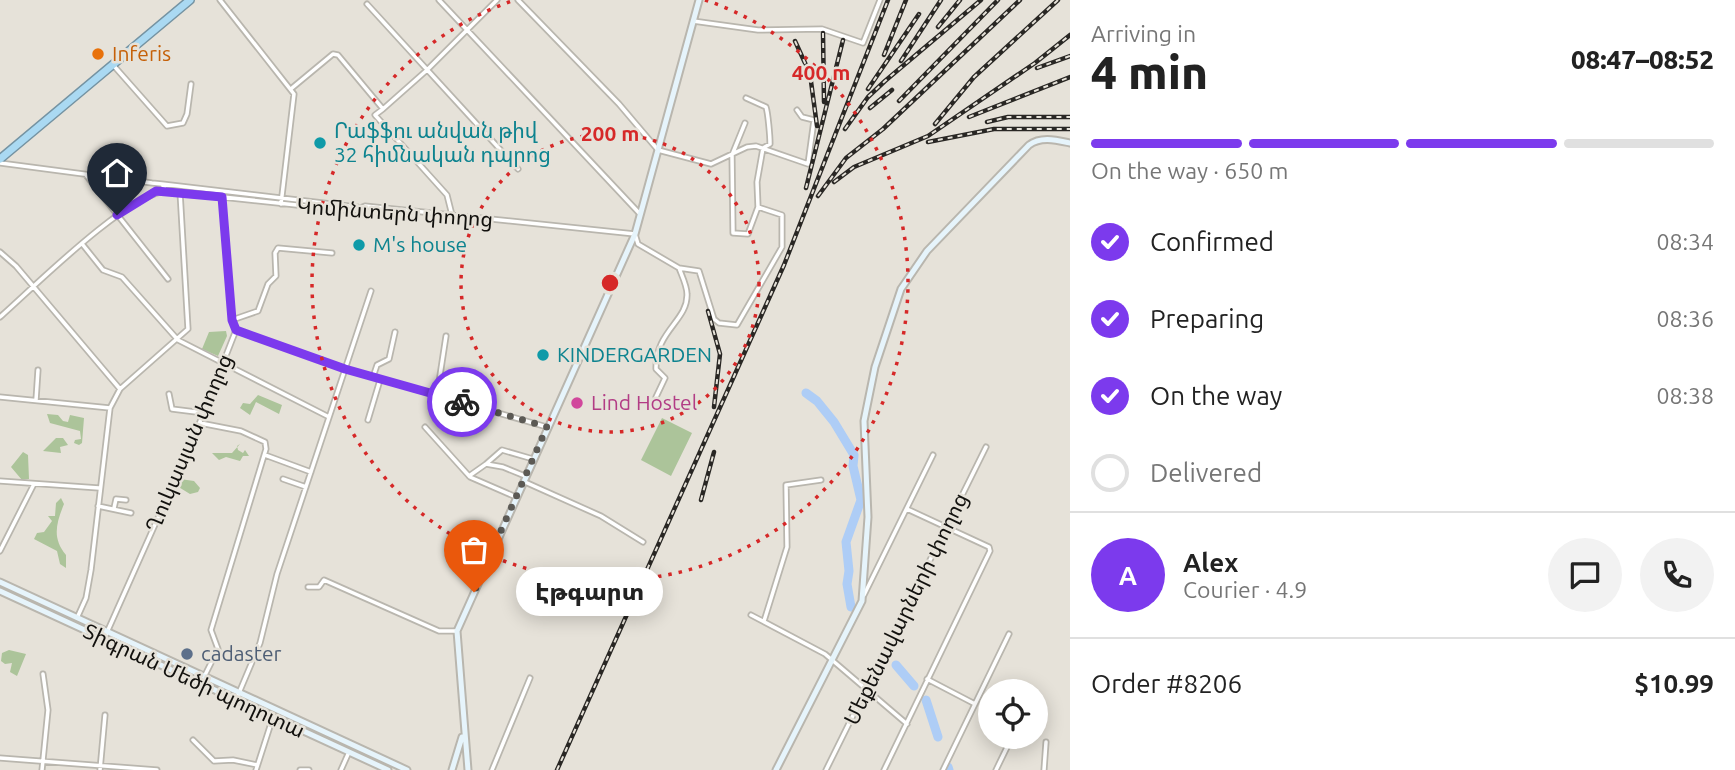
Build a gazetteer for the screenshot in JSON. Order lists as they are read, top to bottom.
{
  "streets": {
    "main road": ["Տիգրան Մեծի պողոտա"],
    "street": ["Կոմինտերն փողոց", "Ղուկասյան փողոց", "Մեքենավարների փողոց"]
  },
  "crossings": [
    ["Կոմինտերն փողոց", "Ղուկասյան փողոց"],
    ["Ղուկասյան փողոց", "Տիգրան Մեծի պողոտա"]
  ],
  "places": [
    "Inferis",
    "Րաֆֆու անվան թիվ 32 հիմնական դպրոց",
    "M's house",
    "KINDERGARDEN",
    "Lind Hostel",
    "Էթգարտ",
    "cadaster"
  ],
  "page": {
    "heading": ["4 min", "Arriving in", "08:47–08:52"],
    "panel": [
      "Alex",
      "Courier · 4.9",
      "Order #8206",
      "$10.99"
    ],
    "bar": "On the way · 650 m",
    "list": [
      ["Confirmed", "08:34"],
      ["Preparing", "08:36"],
      ["On the way", "08:38"],
      "Delivered"
    ],
    "round": "A",
    "bubble": "Էթգարտ"
  },
  "rings": ["400 m", "200 m"]
}
